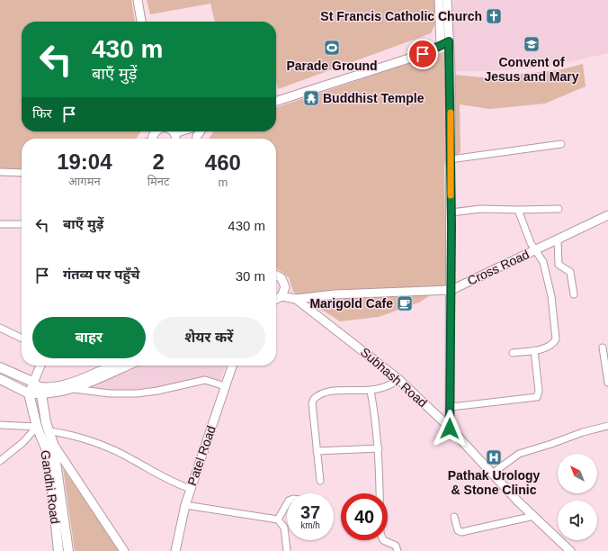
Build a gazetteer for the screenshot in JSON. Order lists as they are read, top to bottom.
{
  "streets": {
    "main road": ["Gandhi Road"],
    "street": ["Cross Road", "Subhash Road", "Patel Road"]
  },
  "crossings": [
    ["Cross Road", "Subhash Road"]
  ],
  "places": {
    "church": ["St Francis Catholic Church"],
    "school or university": ["Convent of Jesus and Mary"],
    "sports": ["Parade Ground"],
    "temple": ["Buddhist Temple"],
    "cafe": ["Marigold Cafe"],
    "hospital": ["Pathak Urology & Stone Clinic"]
  },
  "north": "top left",
  "page": {
    "turn": ["430 m", "बाएँ मुड़ें"],
    "then": "फिर",
    "eta": [
      "19:04",
      "आगमन",
      "2",
      "मिनट",
      "460",
      "m"
    ],
    "list": [
      {
        "name": "बाएँ मुड़ें",
        "value": "430 m"
      },
      {
        "name": "गंतव्य पर पहुँचे",
        "value": "30 m"
      }
    ],
    "buttons": ["बाहर", "शेयर करें"],
    "speed": "37 km/h",
    "limit": "40"
  }
}
